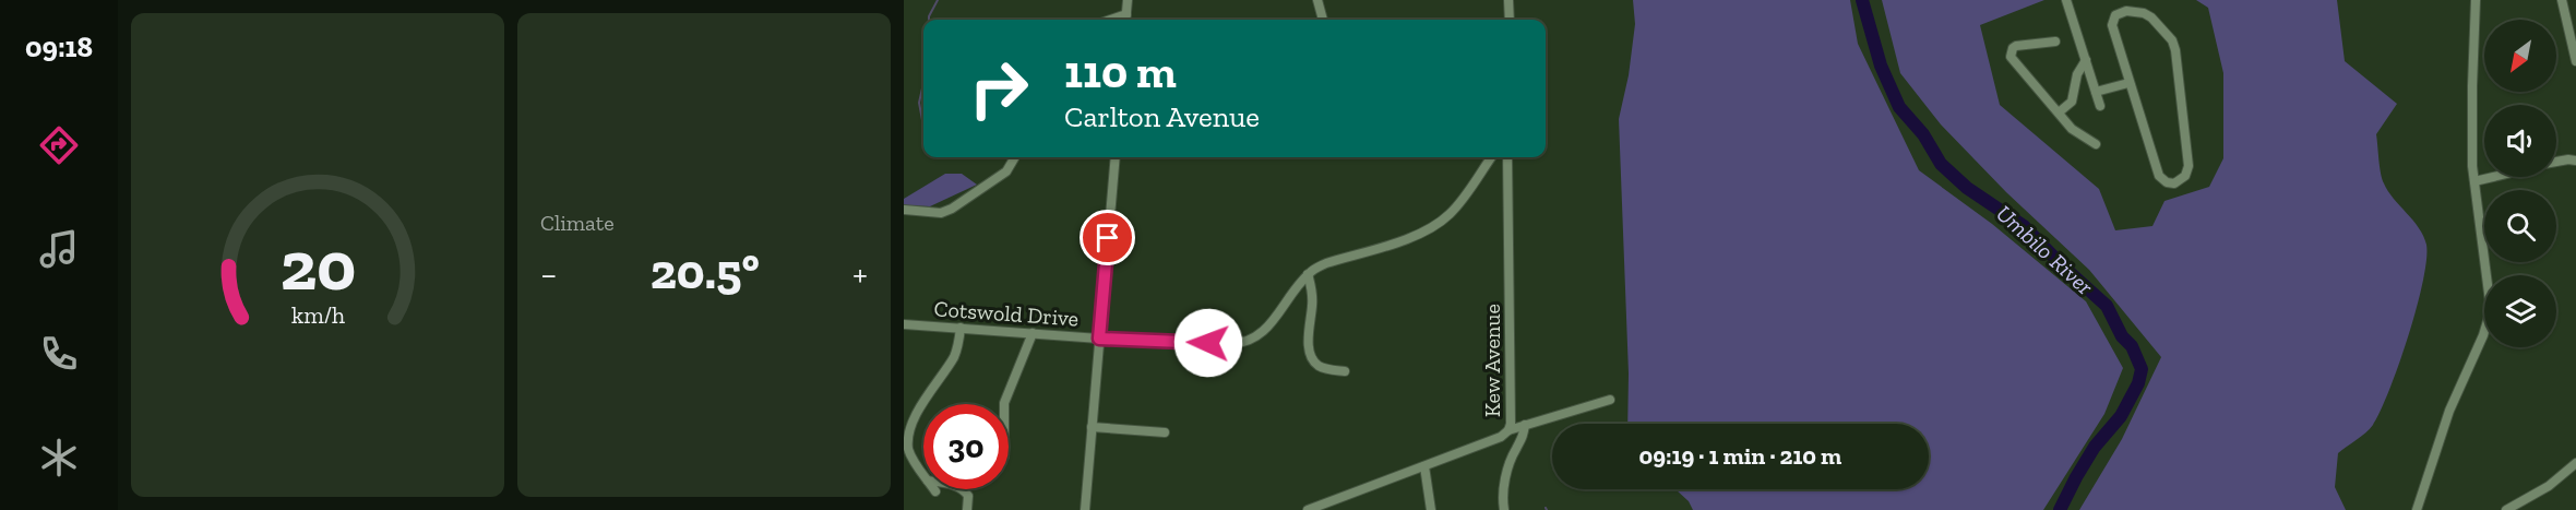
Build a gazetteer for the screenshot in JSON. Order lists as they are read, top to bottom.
{
  "streets": {
    "street": ["Cotswold Drive", "Kew Avenue"]
  },
  "water": ["Umbilo River"],
  "north": "bottom left",
  "page": {
    "tabs": "09:18",
    "tile": "Climate",
    "turn": ["110 m", "Carlton Avenue"],
    "heat": ["−", "20.5°", "+"],
    "limit": "30",
    "trip": "09:19 · 1 min · 210 m",
    "gauge": ["20", "km/h"]
  }
}
